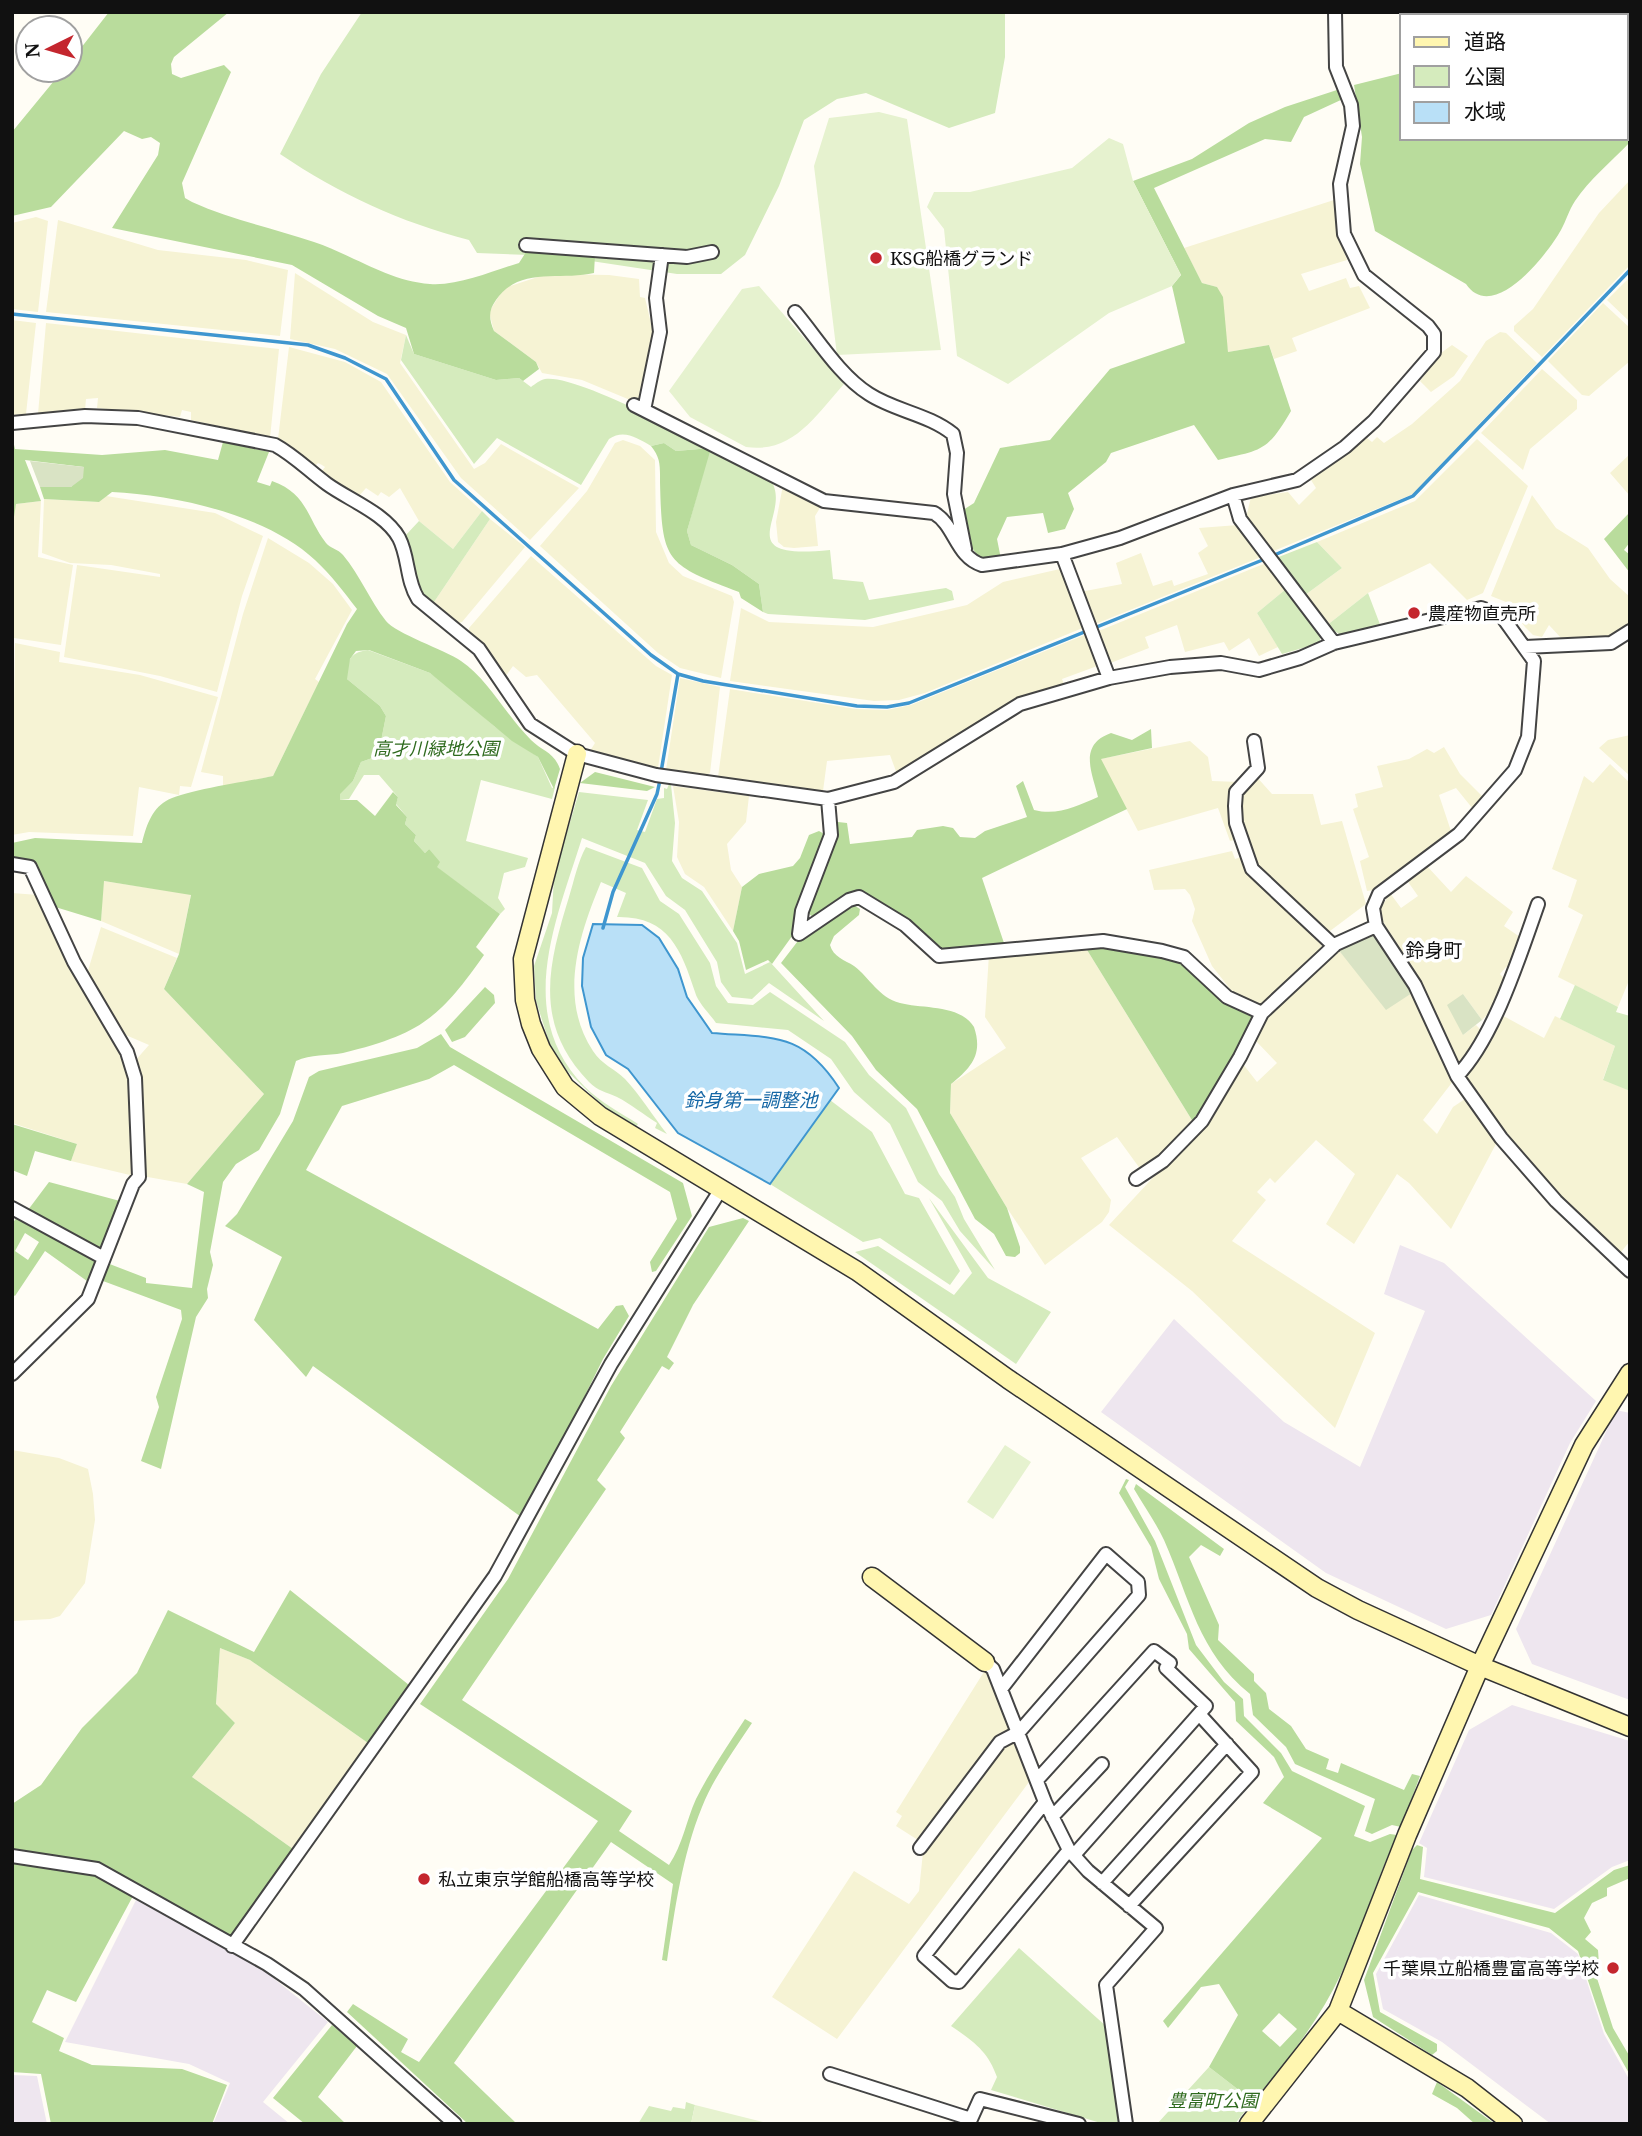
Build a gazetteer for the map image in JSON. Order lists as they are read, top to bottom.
{
  "districts": ["鈴身町"],
  "water": ["鈴身第一調整池"],
  "parks": ["高才川緑地公園", "豊富町公園"],
  "places": [
    "KSG船橋グランド",
    "農産物直売所",
    "私立東京学館船橋高等学校",
    "千葉県立船橋豊富高等学校"
  ],
  "legend": ["道路", "公園", "水域"],
  "north": "left"
}
